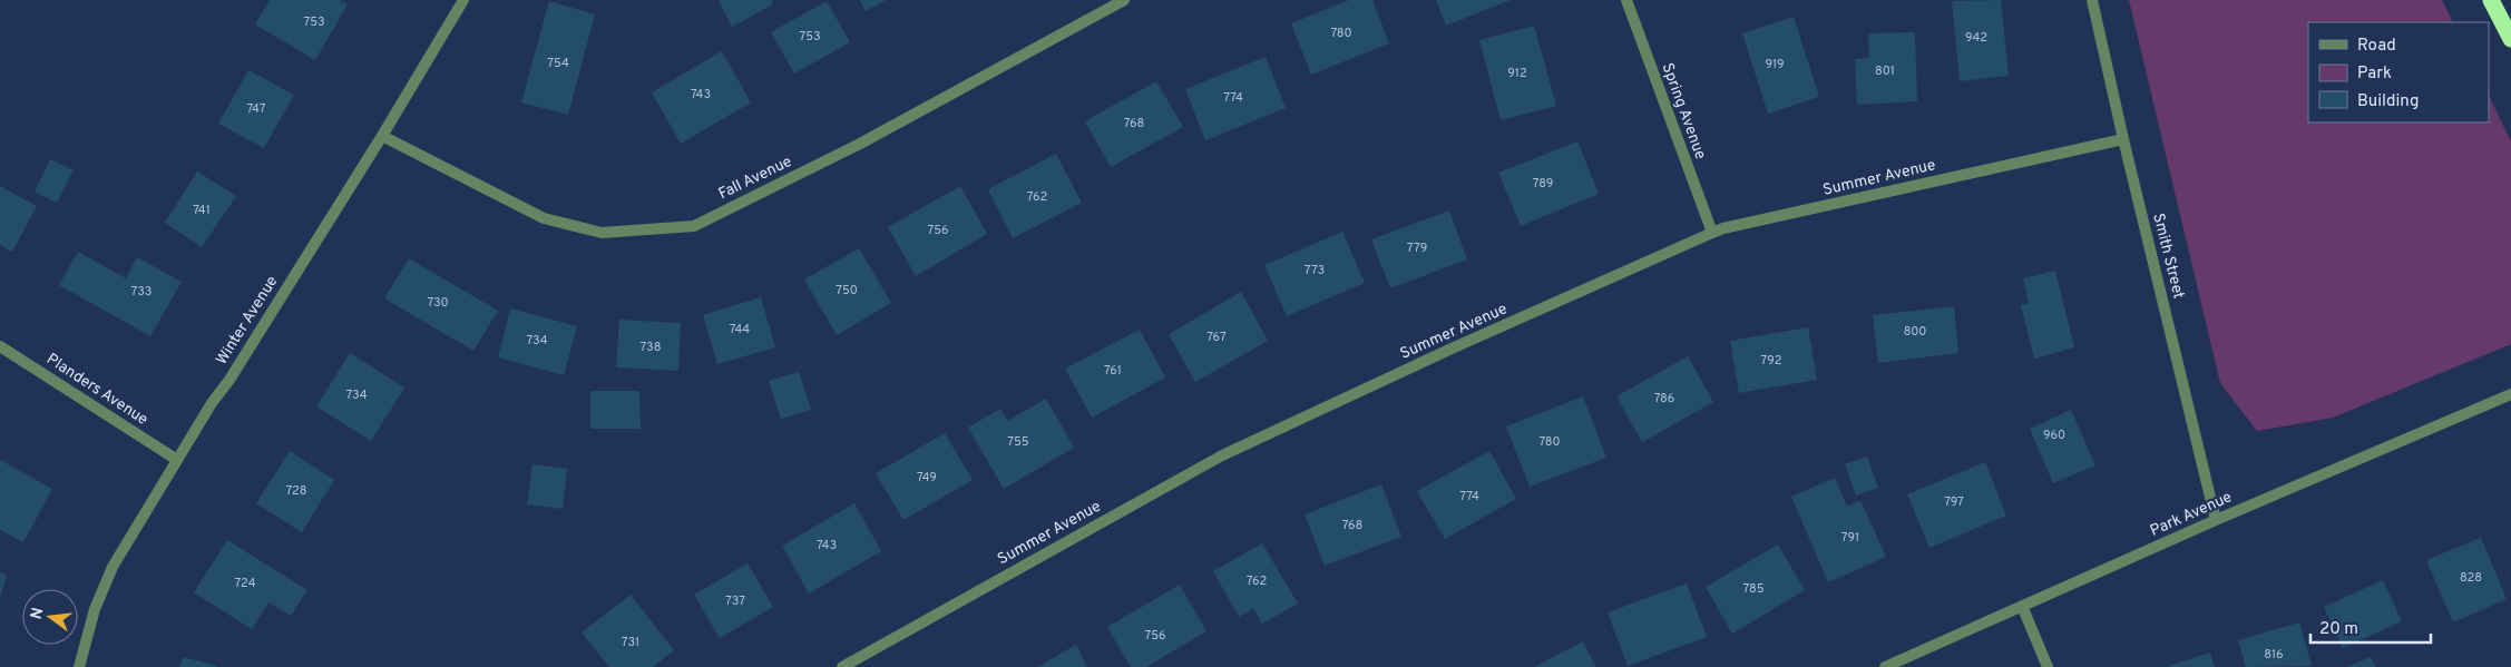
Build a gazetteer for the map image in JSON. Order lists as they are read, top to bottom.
{
  "streets": {
    "street": [
      "Spring Avenue",
      "Fall Avenue",
      "Summer Avenue",
      "Smith Street",
      "Winter Avenue",
      "Planders Avenue",
      "Park Avenue"
    ]
  },
  "crossings": [
    ["Spring Avenue", "Summer Avenue"],
    ["Fall Avenue", "Winter Avenue"],
    ["Summer Avenue", "Smith Street"],
    ["Smith Street", "Park Avenue"],
    ["Winter Avenue", "Planders Avenue"]
  ],
  "house_numbers": [
    "753",
    "780",
    "753",
    "942",
    "754",
    "919",
    "801",
    "912",
    "743",
    "774",
    "747",
    "768",
    "789",
    "762",
    "741",
    "756",
    "779",
    "773",
    "750",
    "733",
    "730",
    "744",
    "800",
    "767",
    "734",
    "738",
    "792",
    "761",
    "734",
    "786",
    "960",
    "755",
    "780",
    "749",
    "728",
    "774",
    "797",
    "768",
    "791",
    "743",
    "828",
    "762",
    "724",
    "785",
    "737",
    "756",
    "731",
    "816"
  ],
  "legend": ["Road", "Park", "Building"],
  "scale_bar": "20 m",
  "north": "left"
}
